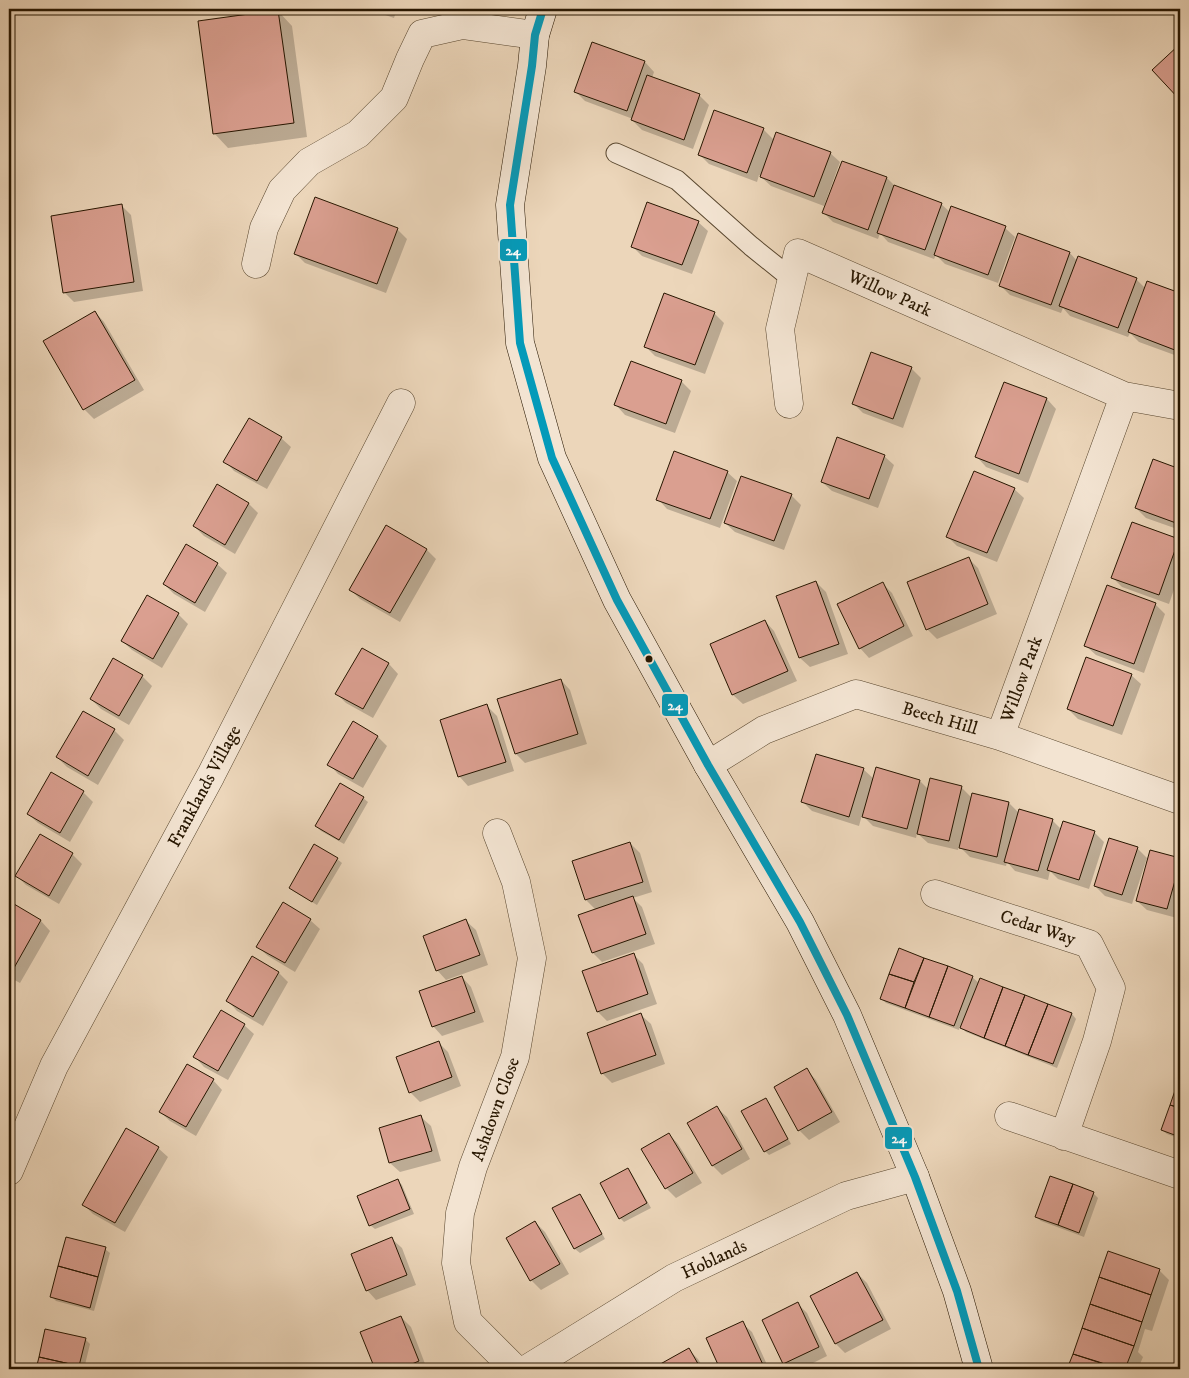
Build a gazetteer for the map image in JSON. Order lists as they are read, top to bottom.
{
  "streets": {
    "street": [
      "Willow Park",
      "Beech Hill",
      "Franklands Village",
      "Cedar Way",
      "Ashdown Close",
      "Hoblands"
    ]
  },
  "crossings": [
    ["Willow Park", "Beech Hill"]
  ],
  "lines": ["transit line 24"]
}
